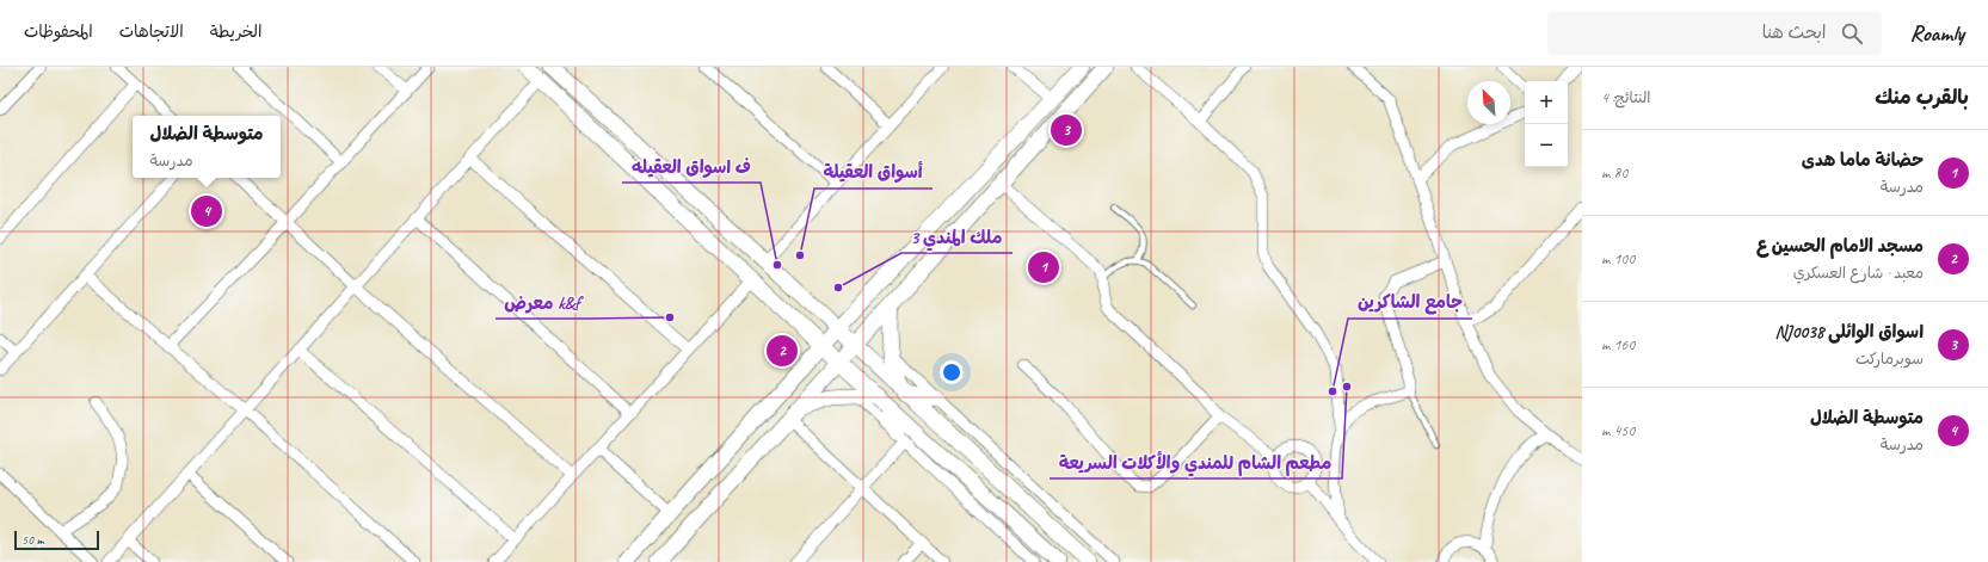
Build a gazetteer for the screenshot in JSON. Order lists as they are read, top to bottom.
{
  "places": [
    "أسواق العقيلة",
    "ف اسواق العقيله",
    "ملك المندي 3",
    "معرض k&f",
    "مطعم الشام للمندي والأكلات السريعة",
    "جامع الشاكرين"
  ],
  "scale_bar": "50 m",
  "north": "top left",
  "page": {
    "header": "Roamly",
    "search": "ابحث هنا",
    "nav": ["الخريطة", "الاتجاهات", "المحفوظات"],
    "heading": ["بالقرب منك", "النتائج: 4"],
    "map_buttons": ["+", "−"],
    "pins": [
      "3",
      "4",
      "1",
      "2"
    ],
    "popup": ["متوسطة الضلال", "مدرسة"],
    "list": [
      {
        "mark": "1",
        "name": "حضانة ماما هدى",
        "note": "مدرسة",
        "value": "80 m"
      },
      {
        "mark": "2",
        "name": "مسجد الامام الحسين ع",
        "note": "معبد · شارع العسكري",
        "value": "100 m"
      },
      {
        "mark": "3",
        "name": "اسواق الوائلی NJ0038",
        "note": "سوبرماركت",
        "value": "160 m"
      },
      {
        "mark": "4",
        "name": "متوسطة الضلال",
        "note": "مدرسة",
        "value": "450 m"
      }
    ],
    "scale": "50 m"
  }
}
